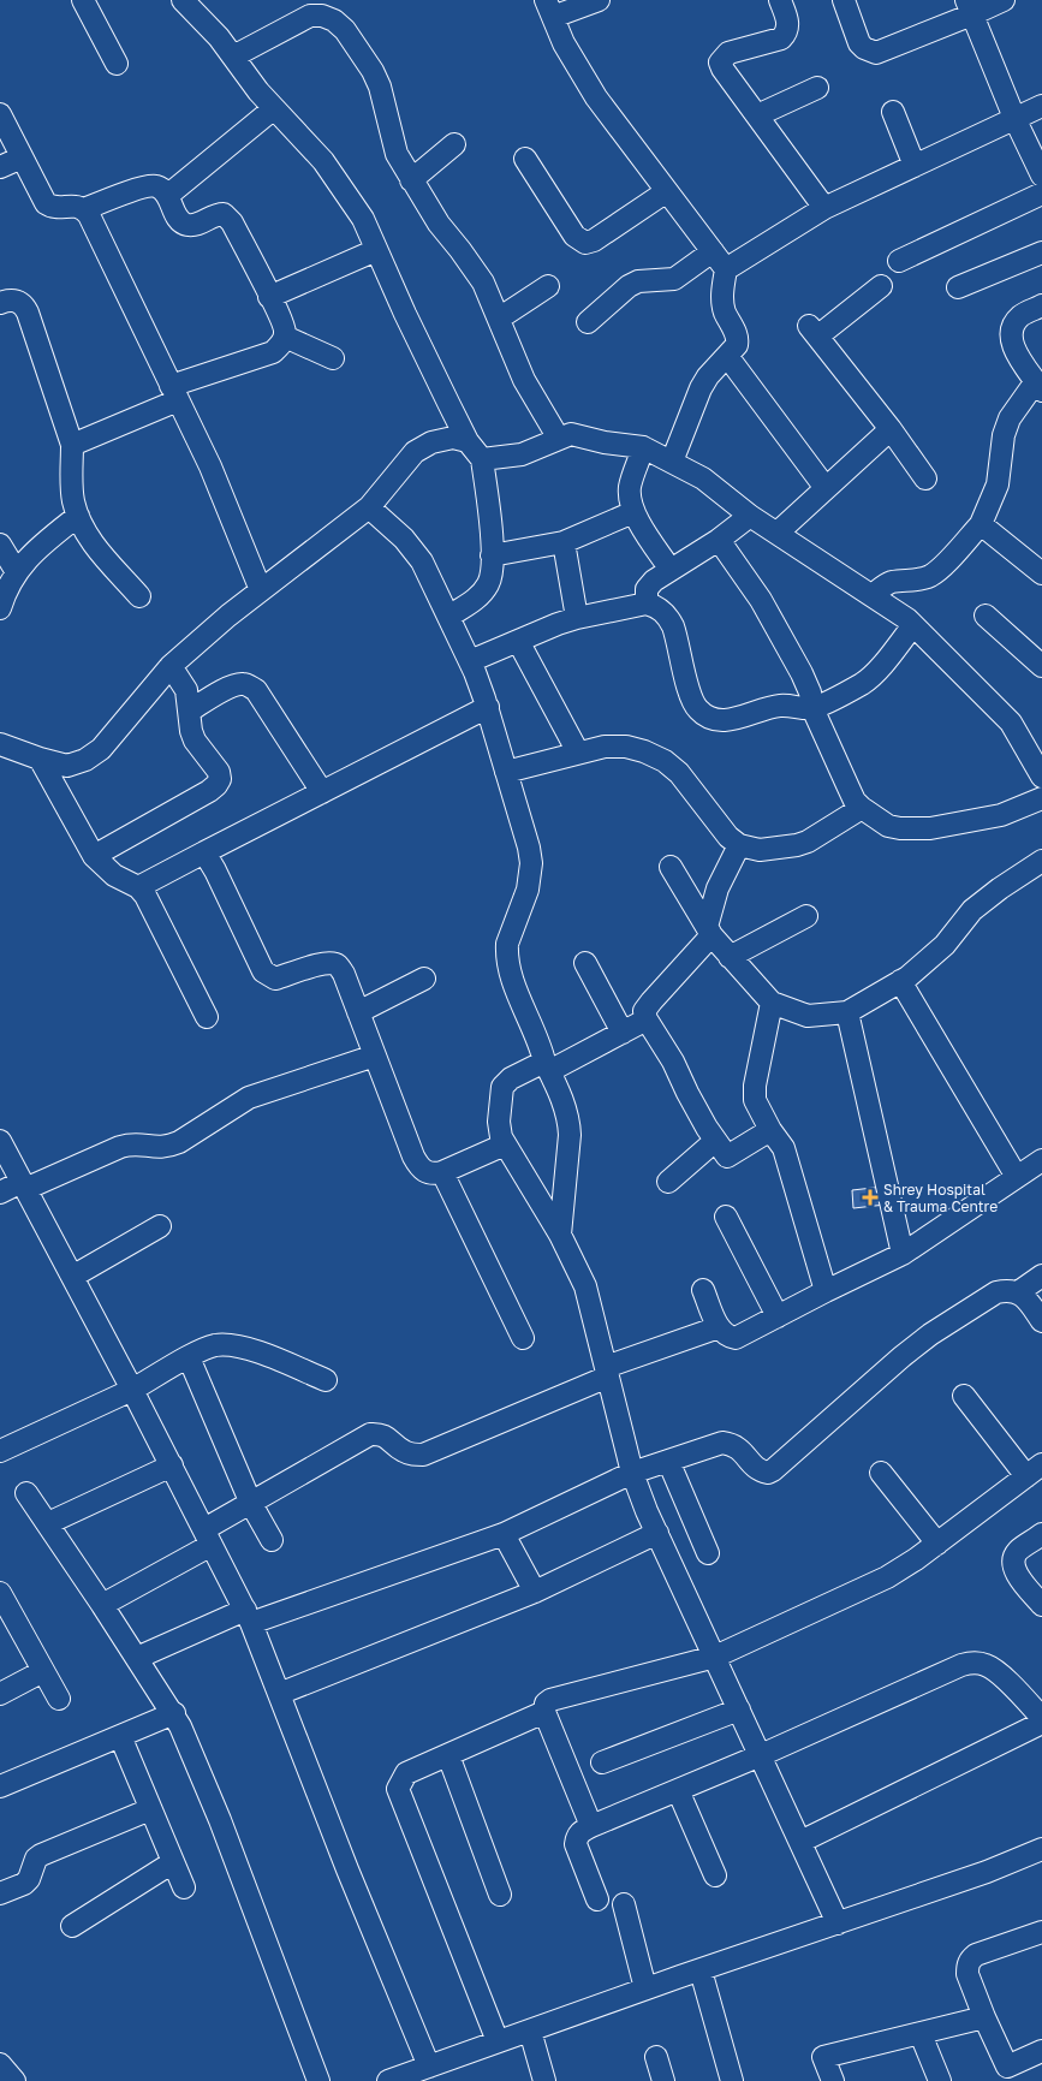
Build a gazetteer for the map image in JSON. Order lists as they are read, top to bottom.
{
  "places": {
    "health": ["Shrey Hospital & Trauma Centre"]
  }
}
